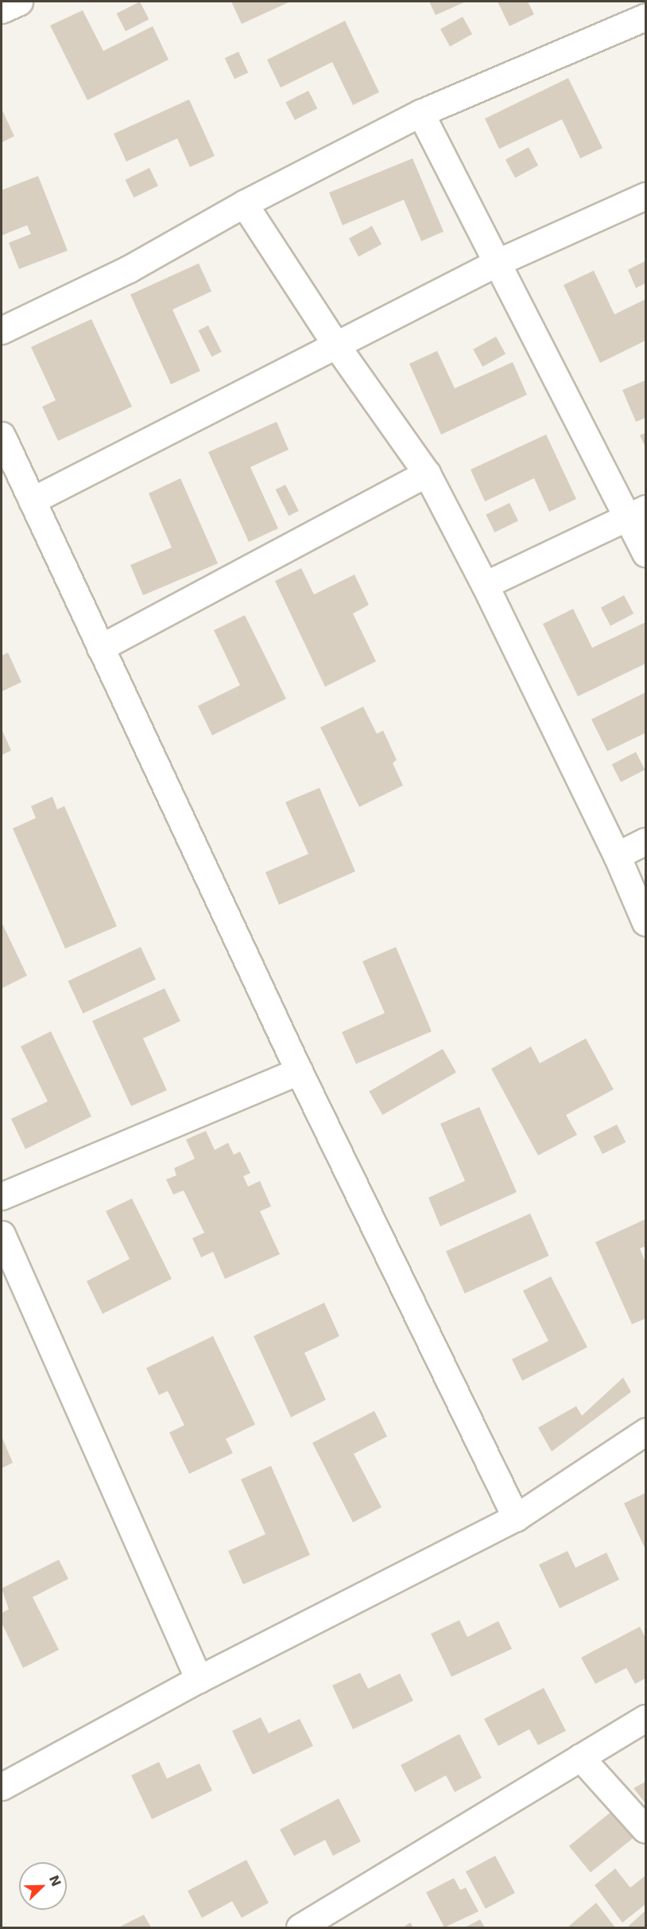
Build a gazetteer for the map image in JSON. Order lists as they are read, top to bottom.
{
  "north": "top right"
}
